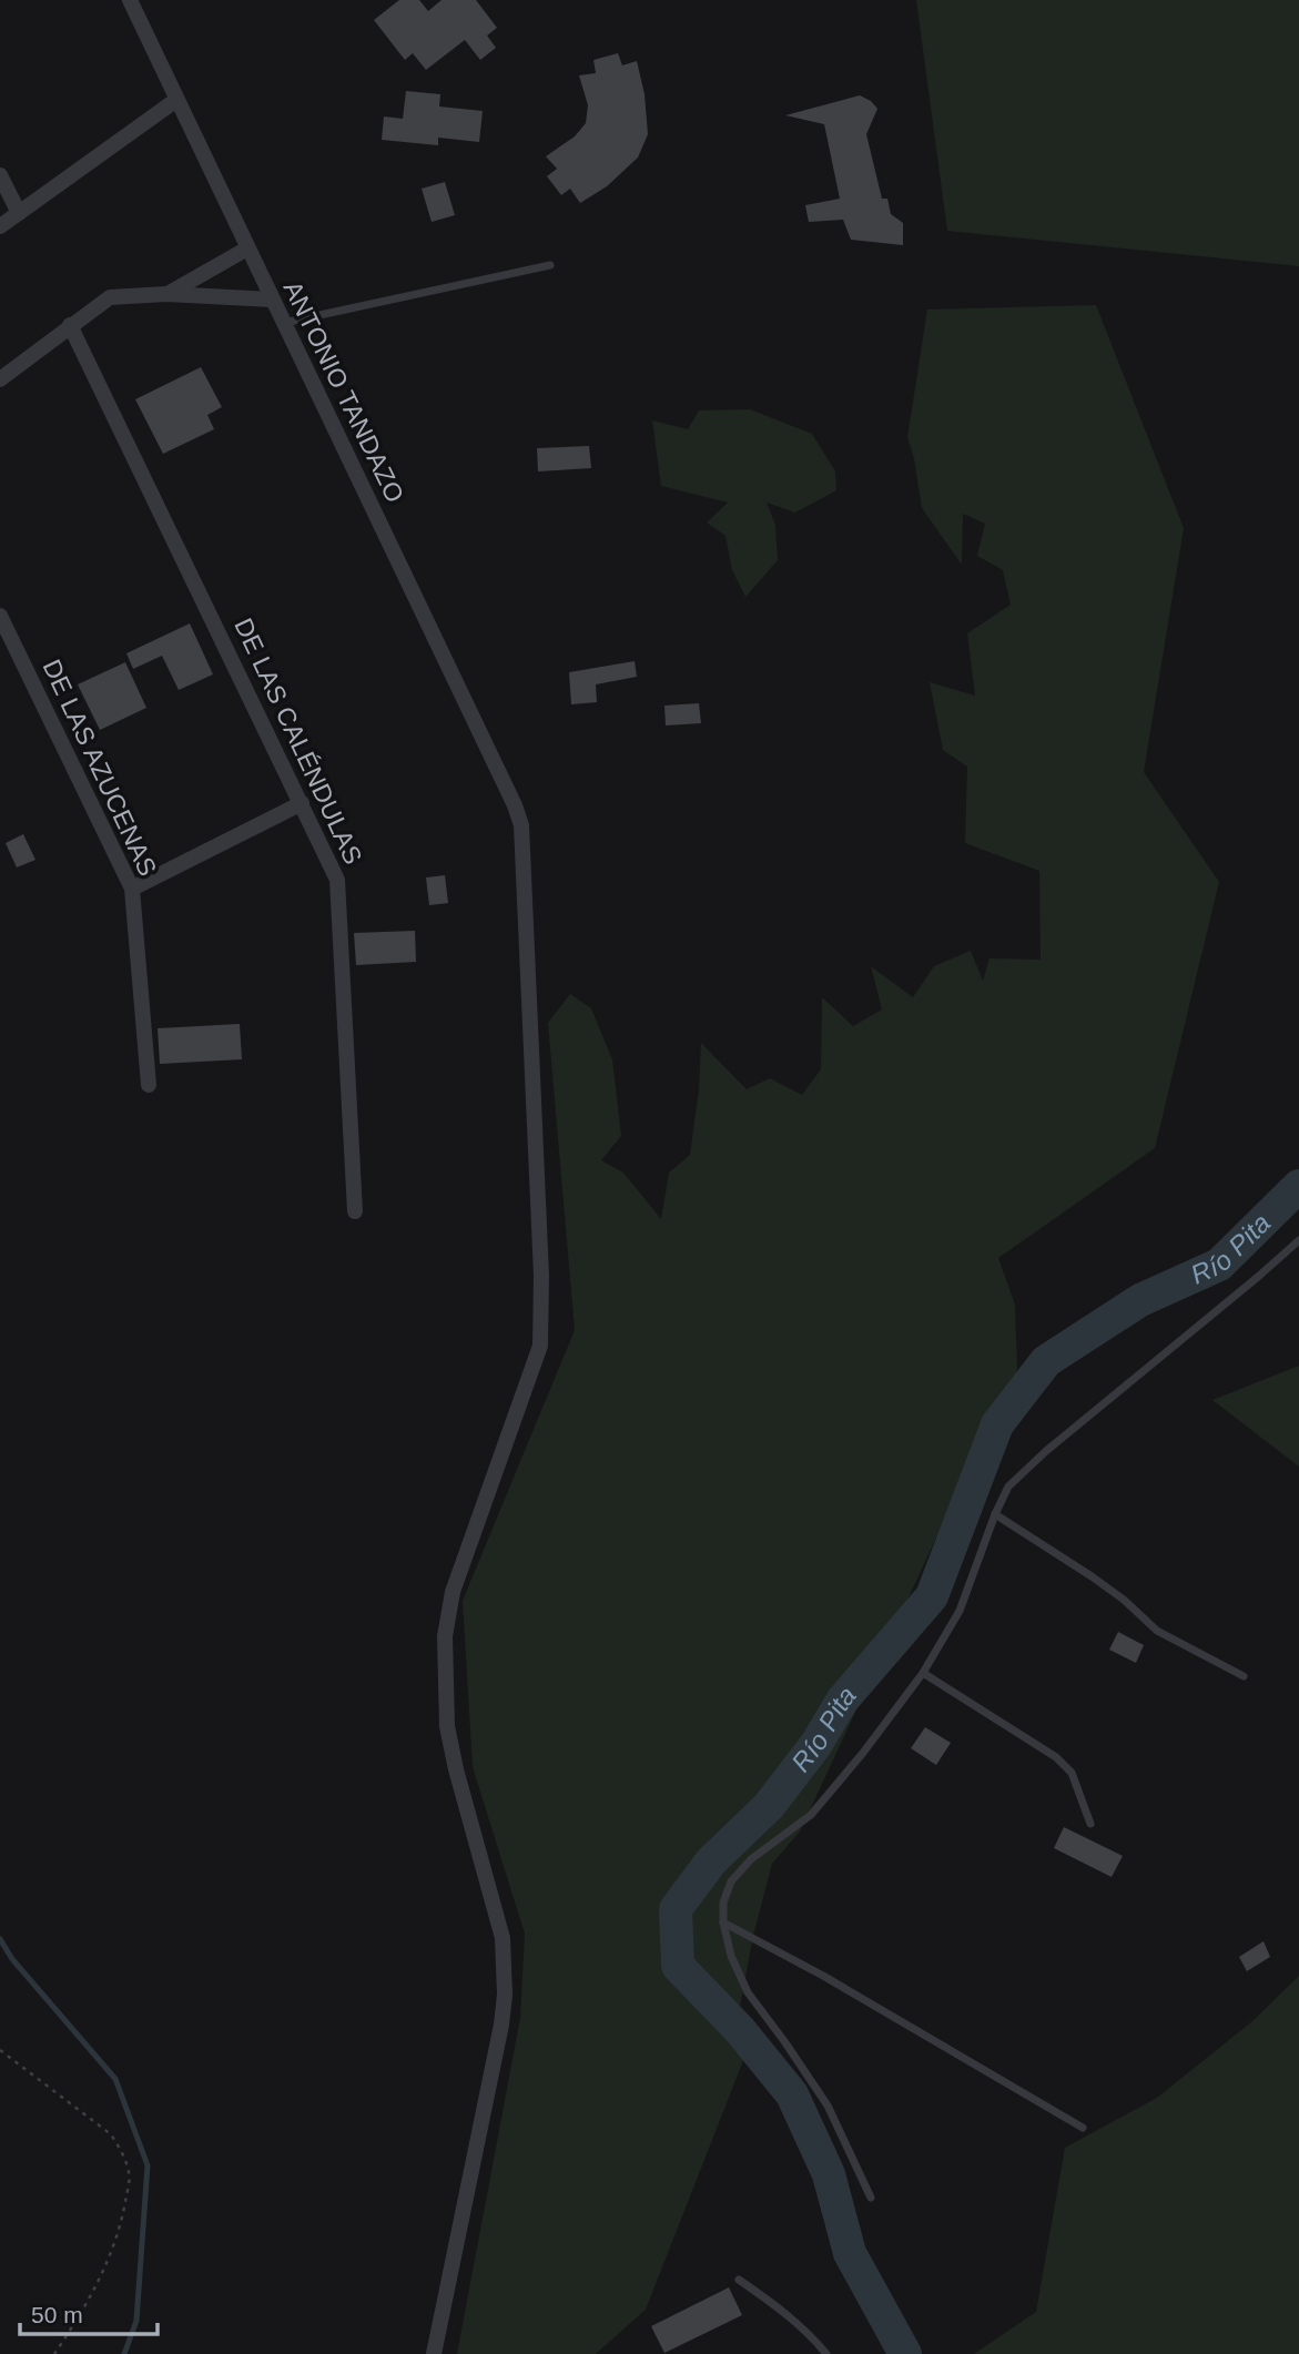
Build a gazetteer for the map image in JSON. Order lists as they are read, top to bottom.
{
  "streets": {
    "street": ["ANTONIO TANDAZO", "DE LAS CALÉNDULAS", "DE LAS AZUCENAS"]
  },
  "water": ["Río Pita"],
  "scale_bar": "50 m"
}
